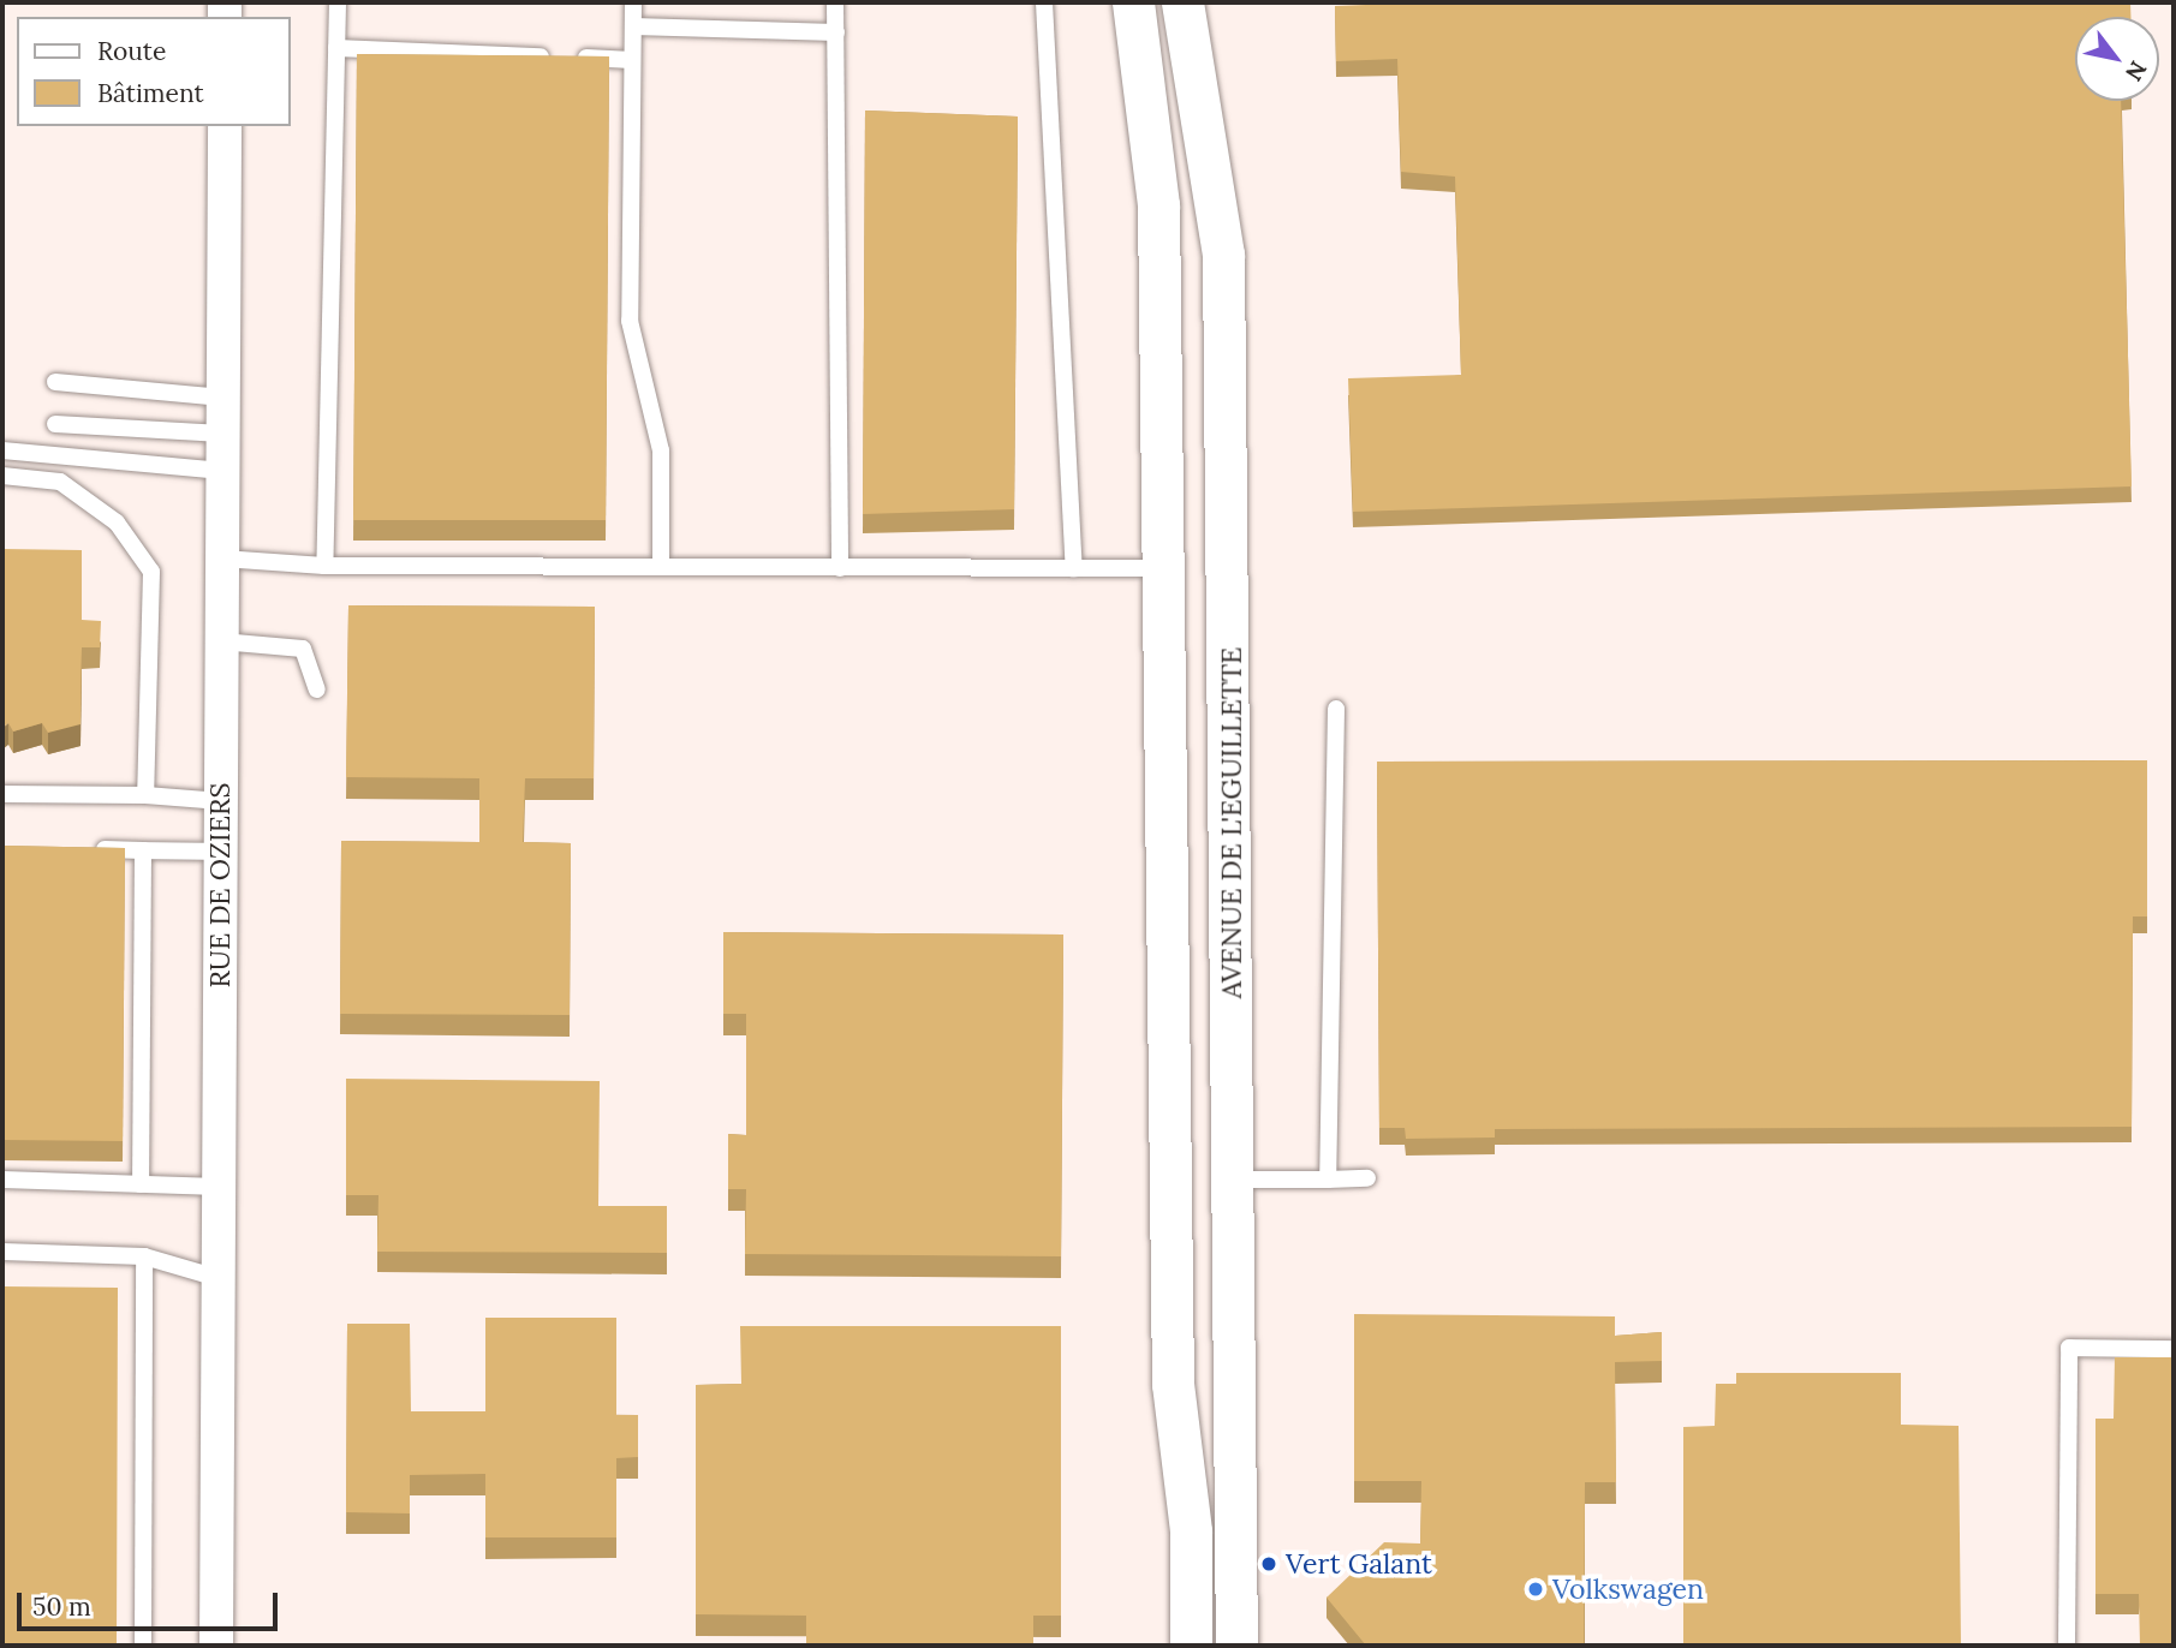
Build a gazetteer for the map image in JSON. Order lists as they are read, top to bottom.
{
  "streets": {
    "street": ["AVENUE DE L'EGUILLETTE", "RUE DE OZIERS"]
  },
  "places": ["Vert Galant", "Volkswagen"],
  "legend": ["Route", "Bâtiment"],
  "scale_bar": "50 m",
  "north": "bottom right"
}
